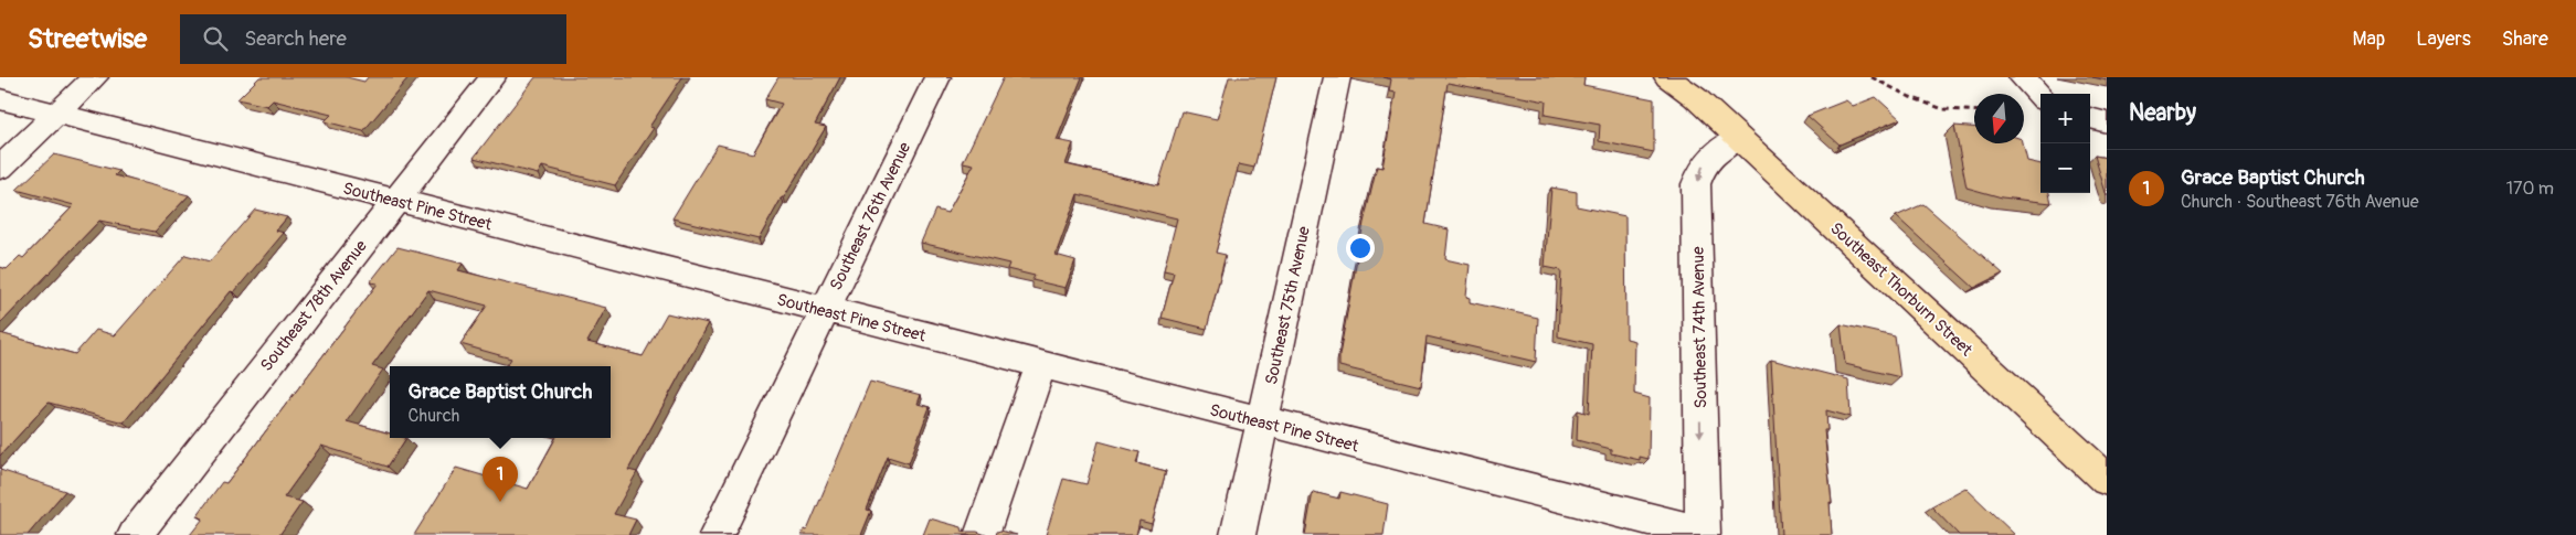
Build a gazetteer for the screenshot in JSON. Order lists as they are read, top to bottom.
{
  "streets": {
    "main road": ["Southeast Thorburn Street"],
    "street": [
      "Southeast Pine Street",
      "Southeast 76th Avenue",
      "Southeast 78th Avenue",
      "Southeast 75th Avenue",
      "Southeast 74th Avenue"
    ]
  },
  "crossings": [
    ["Southeast Pine Street", "Southeast 76th Avenue"],
    ["Southeast Pine Street", "Southeast 78th Avenue"],
    ["Southeast Pine Street", "Southeast 75th Avenue"],
    ["Southeast Pine Street", "Southeast 74th Avenue"],
    ["Southeast Thorburn Street", "Southeast 74th Avenue"]
  ],
  "one_way": ["Southeast 74th Avenue"],
  "north": "bottom",
  "page": {
    "header": "Streetwise",
    "search": "Search here",
    "nav": ["Map", "Layers", "Share"],
    "heading": "Nearby",
    "map_buttons": ["+", "−"],
    "list": [
      {
        "mark": "1",
        "name": "Grace Baptist Church",
        "note": "Church · Southeast 76th Avenue",
        "value": "170 m"
      }
    ],
    "popup": ["Grace Baptist Church", "Church"],
    "pins": "1"
  }
}
